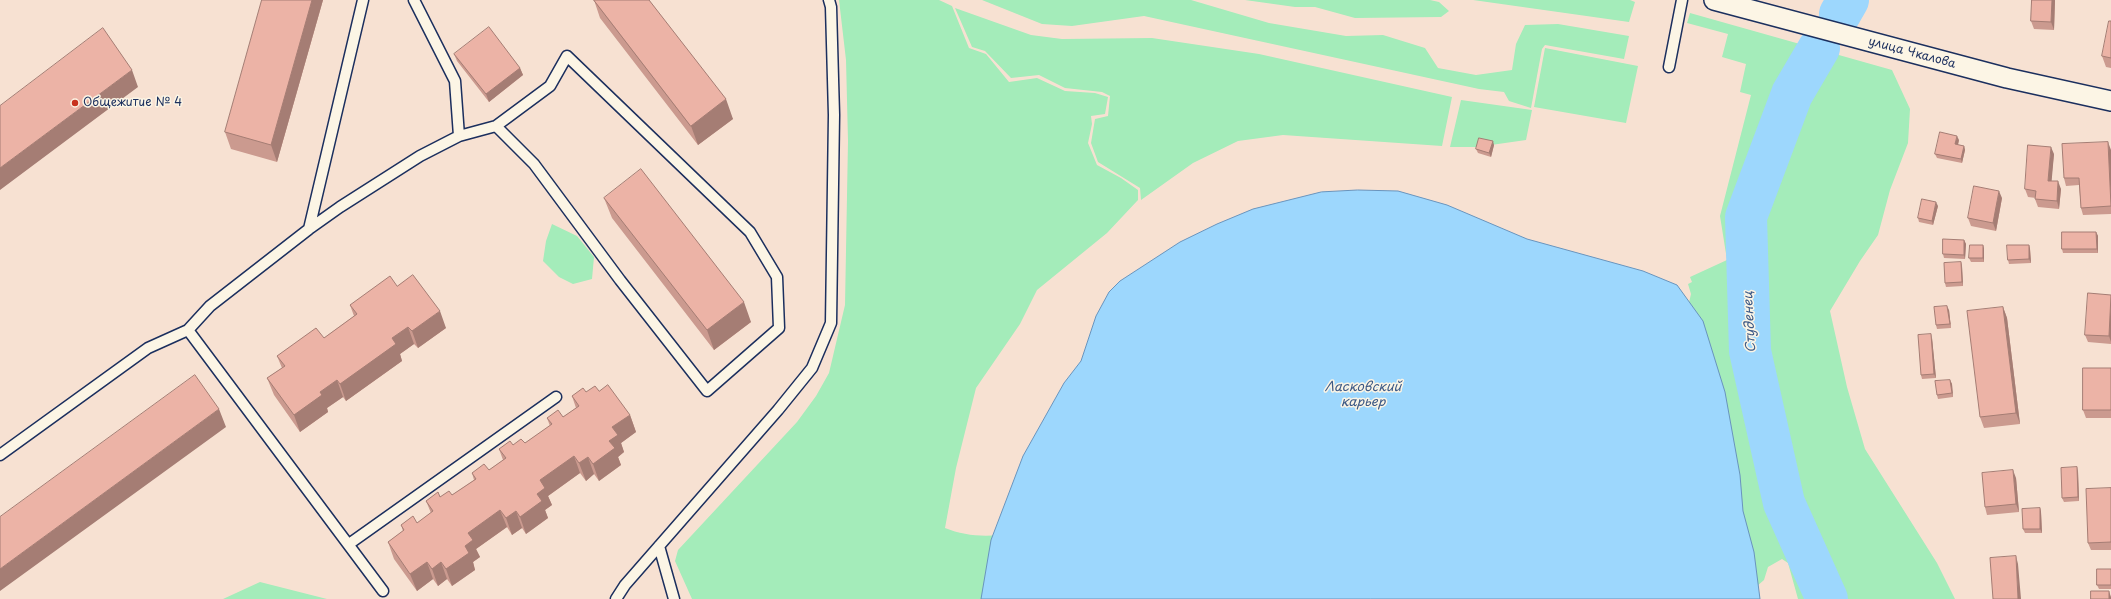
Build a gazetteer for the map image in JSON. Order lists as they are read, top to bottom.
{
  "streets": {
    "street": ["улица Чкалова"]
  },
  "water": ["Студенец", "Ласковский карьер"],
  "places": ["Общежитие № 4"]
}
